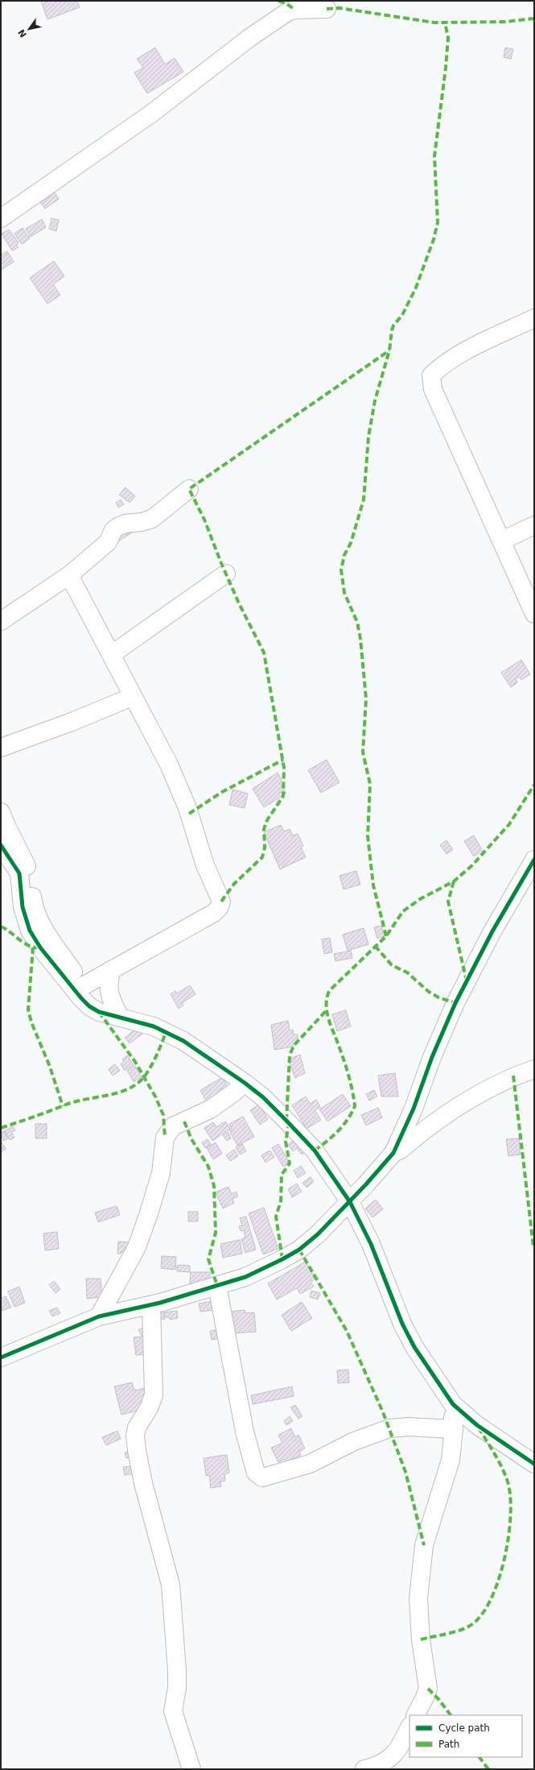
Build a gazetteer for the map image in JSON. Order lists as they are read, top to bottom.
{
  "legend": ["Cycle path", "Path"],
  "north": "bottom left"
}
